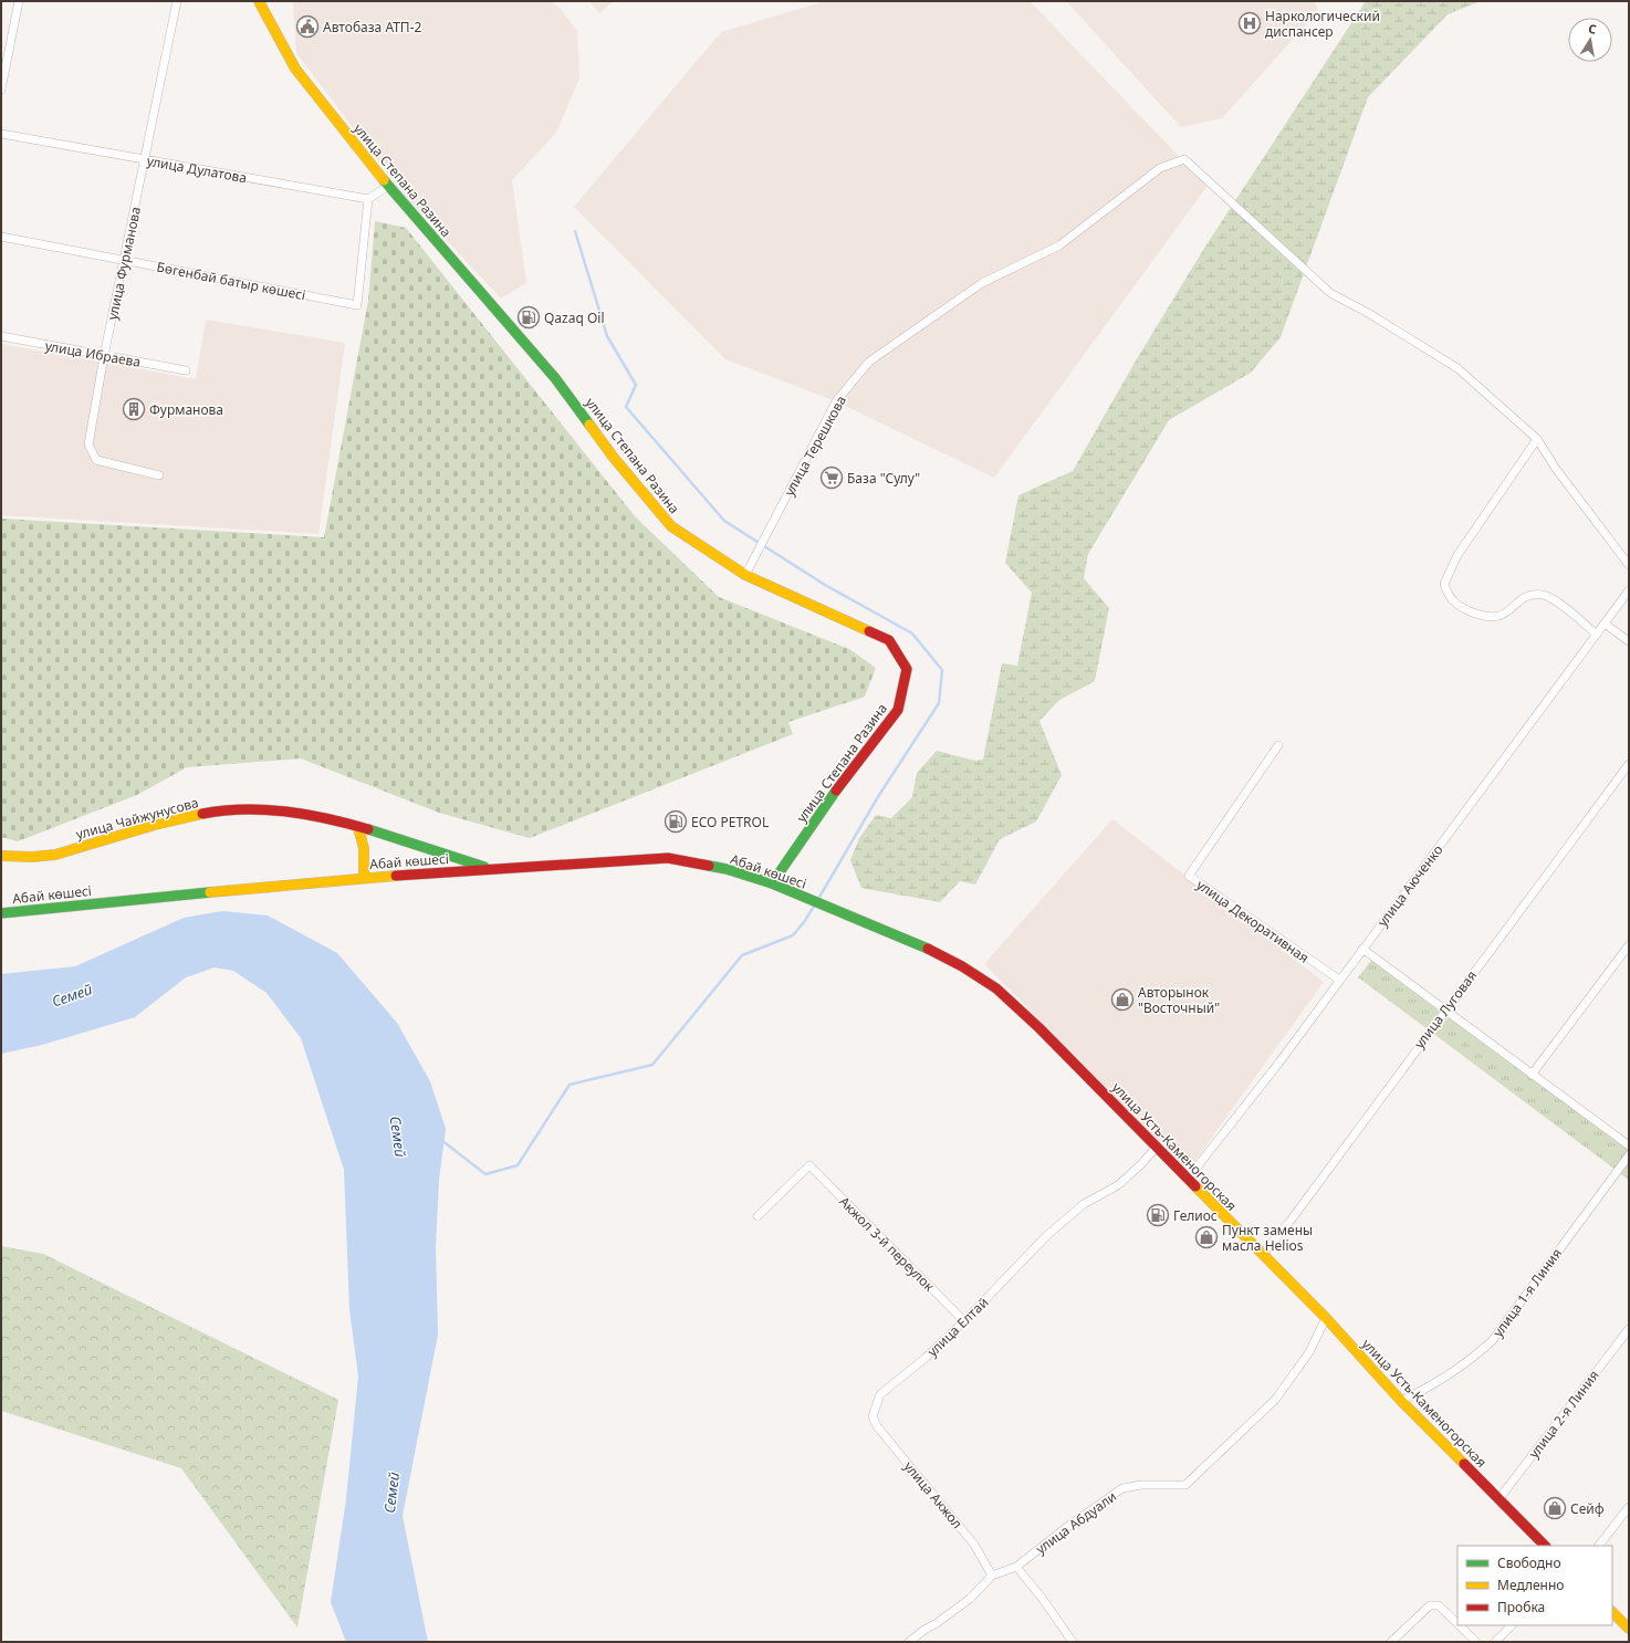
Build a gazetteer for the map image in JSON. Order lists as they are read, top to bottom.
{
  "streets": {
    "main road": [
      "улица Степана Разина",
      "улица Чайжунусова",
      "Абай көшесі",
      "улица Усть-Каменогорская"
    ],
    "street": [
      "улица Дулатова",
      "улица Фурманова",
      "Бөгенбай батыр көшесі",
      "улица Ибраева",
      "улица Терешкова",
      "улица Аюченко",
      "улица Декоративная",
      "улица Луговая",
      "Акжол 3-й переулок",
      "улица 1-я Линия",
      "улица Елтай",
      "улица 2-я Линия",
      "улица Акжол",
      "улица Абдуали"
    ]
  },
  "crossings": [
    ["улица Дулатова", "улица Фурманова"],
    ["улица Дулатова", "Бөгенбай батыр көшесі"],
    ["улица Степана Разина", "улица Терешкова"],
    ["улица Степана Разина", "Абай көшесі"],
    ["улица Фурманова", "Бөгенбай батыр көшесі"],
    ["улица Фурманова", "улица Ибраева"],
    ["улица Чайжунусова", "Абай көшесі"],
    ["Абай көшесі", "улица Усть-Каменогорская"],
    ["улица Аюченко", "улица Декоративная"],
    ["улица Аюченко", "улица Усть-Каменогорская"],
    ["улица Луговая", "улица Усть-Каменогорская"],
    ["улица Усть-Каменогорская", "улица 1-я Линия"],
    ["улица Усть-Каменогорская", "улица Елтай"],
    ["улица Усть-Каменогорская", "улица 2-я Линия"],
    ["улица Усть-Каменогорская", "улица Абдуали"],
    ["Акжол 3-й переулок", "улица Елтай"],
    ["улица Елтай", "улица Акжол"],
    ["улица Акжол", "улица Абдуали"]
  ],
  "water": ["Семей"],
  "places": {
    "hospital": ["Наркологический диспансер"],
    "public building": ["Автобаза АТП-2"],
    "fuel station": ["Qazaq Oil", "ECO PETROL", "Гелиос"],
    "building": ["Фурманова"],
    "supermarket": ["База \"Сулу\""],
    "shop": ["Авторынок \"Восточный\"", "Пункт замены масла Helios", "Сейф"]
  },
  "legend": ["Свободно", "Медленно", "Пробка"],
  "north": "top"
}
